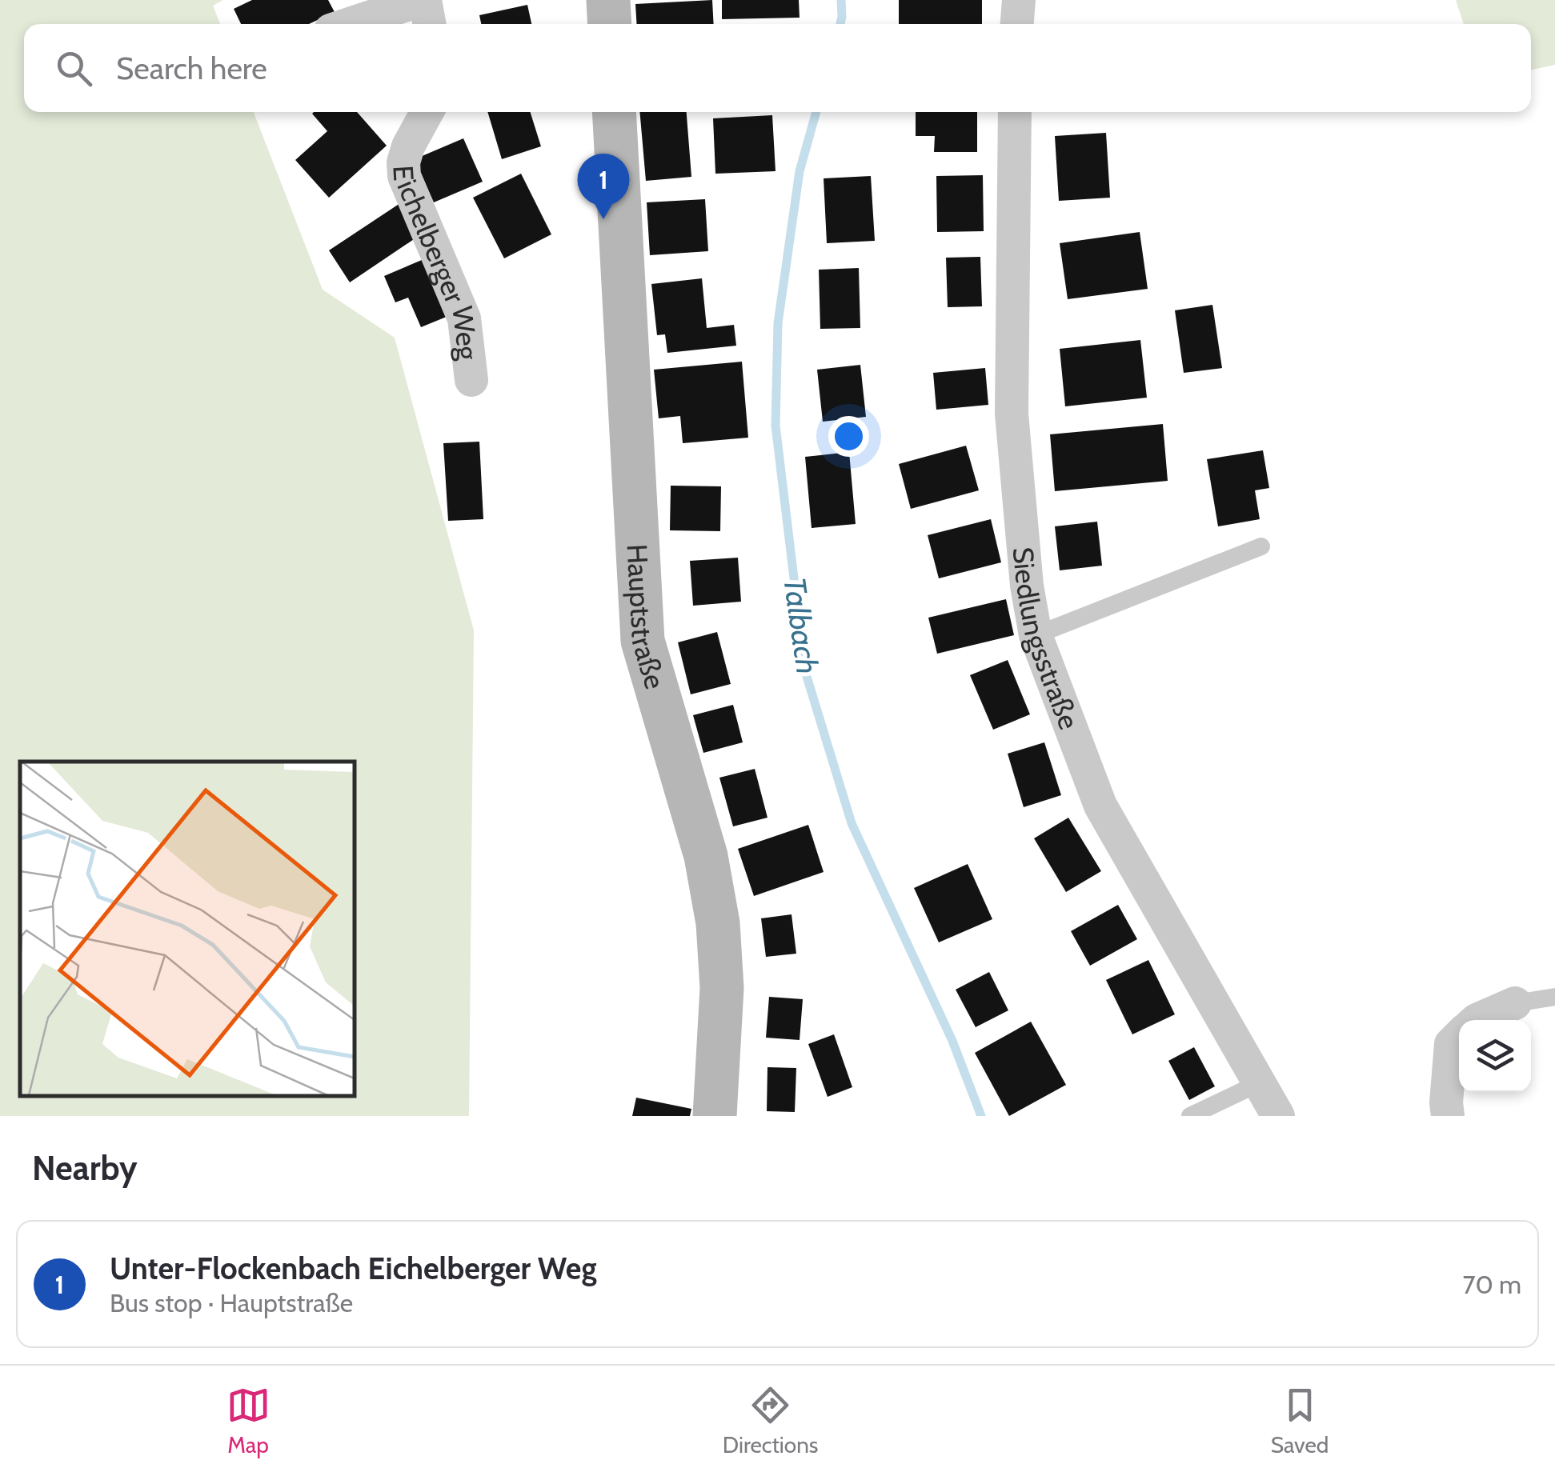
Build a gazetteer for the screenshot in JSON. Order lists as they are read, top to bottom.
{
  "streets": {
    "main road": ["Hauptstraße"],
    "street": ["Eichelberger Weg", "Siedlungsstraße"]
  },
  "water": ["Talbach"],
  "page": {
    "search": "Search here",
    "pins": "1",
    "heading": "Nearby",
    "list": [
      {
        "mark": "1",
        "name": "Unter-Flockenbach Eichelberger Weg",
        "note": "Bus stop · Hauptstraße",
        "value": "70 m"
      }
    ],
    "nav": ["Map", "Directions", "Saved"]
  }
}
